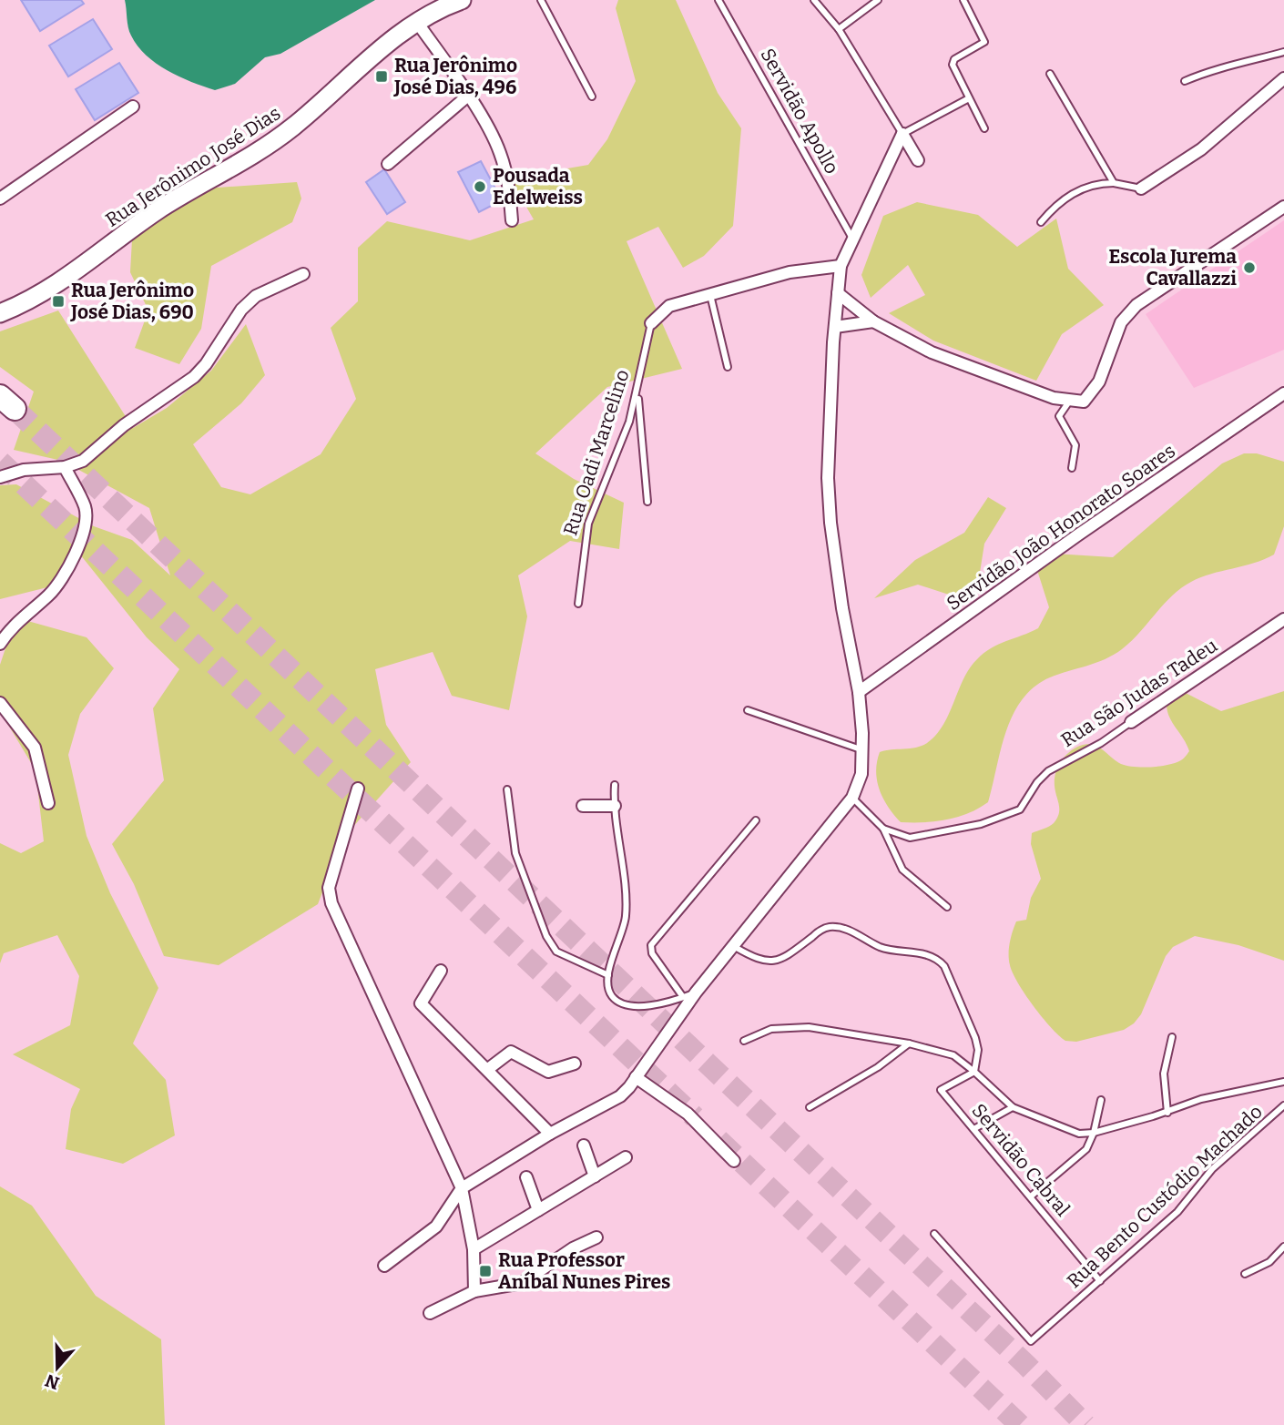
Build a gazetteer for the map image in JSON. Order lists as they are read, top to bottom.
{
  "streets": {
    "main road": ["Rua Jerônimo José Dias"],
    "street": ["Rua Oadi Marcelino", "Servidão João Honorato Soares", "Rua São Judas Tadeu"],
    "lane": ["Servidão Apollo", "Servidão Cabral", "Rua Bento Custódio Machado"]
  },
  "crossings": [
    ["Servidão Cabral", "Rua Bento Custódio Machado"]
  ],
  "places": {
    "transit": ["Rua Jerônimo José Dias, 496", "Rua Jerônimo José Dias, 690", "Rua Professor Aníbal Nunes Pires"],
    "other": ["Pousada Edelweiss", "Escola Jurema Cavallazzi"]
  },
  "north": "bottom"
}
